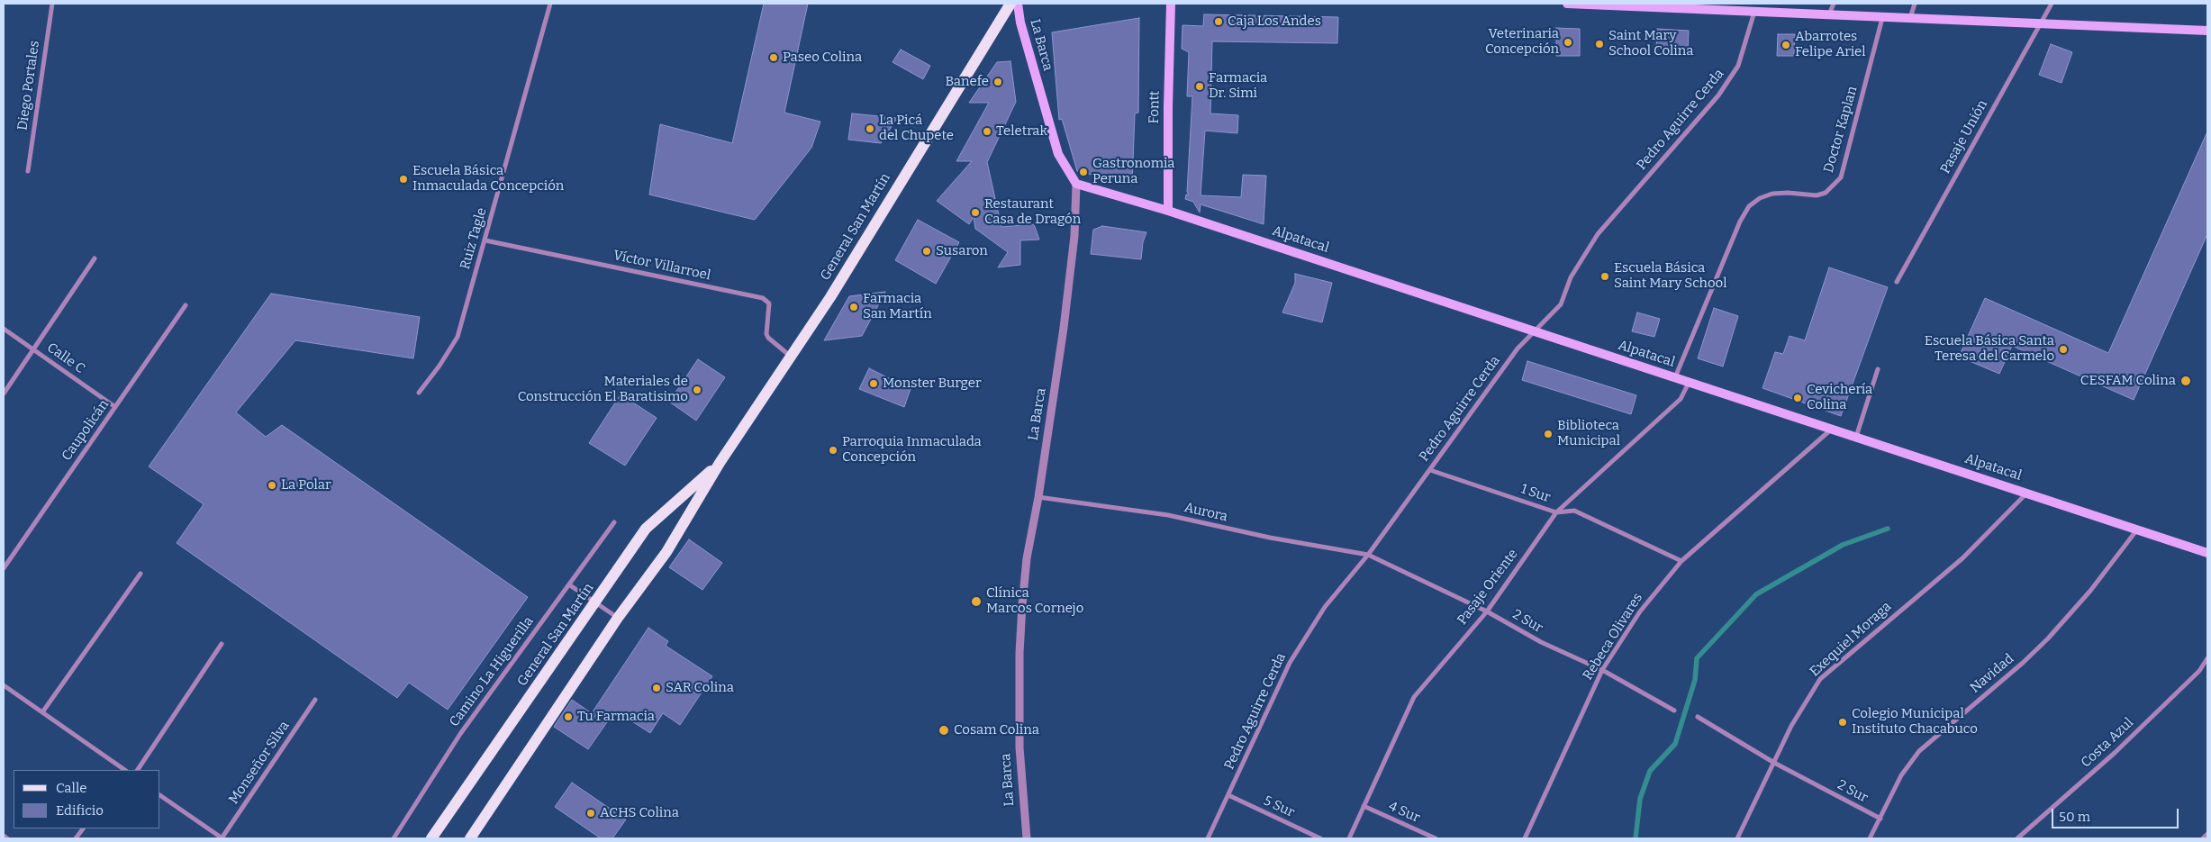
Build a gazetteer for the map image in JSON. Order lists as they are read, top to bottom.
{
  "streets": {
    "main road": [
      "La Barca",
      "Fontt",
      "General San Martín",
      "Alpatacal"
    ],
    "street": [
      "Diego Portales",
      "Pedro Aguirre Cerda",
      "Doctor Kaplan",
      "Pasaje Unión",
      "Ruiz Tagle",
      "Víctor Villarroel",
      "Calle C",
      "Caupolicán",
      "1 Sur",
      "Aurora",
      "Pasaje Oriente",
      "2 Sur",
      "Rebeca Olivares",
      "Exequiel Moraga",
      "Camino La Higuerilla",
      "Navidad",
      "Costa Azul",
      "Monseñor Silva",
      "5 Sur",
      "4 Sur"
    ]
  },
  "crossings": [
    ["La Barca", "Alpatacal"],
    ["La Barca", "Aurora"],
    ["Fontt", "Alpatacal"],
    ["Pedro Aguirre Cerda", "Alpatacal"],
    ["Pedro Aguirre Cerda", "1 Sur"],
    ["Pedro Aguirre Cerda", "Aurora"],
    ["Pedro Aguirre Cerda", "2 Sur"],
    ["Pedro Aguirre Cerda", "5 Sur"],
    ["Doctor Kaplan", "Alpatacal"],
    ["General San Martín", "Víctor Villarroel"],
    ["Ruiz Tagle", "Víctor Villarroel"],
    ["Alpatacal", "Pasaje Oriente"],
    ["Alpatacal", "Rebeca Olivares"],
    ["Alpatacal", "Exequiel Moraga"],
    ["Alpatacal", "Navidad"],
    ["Calle C", "Caupolicán"],
    ["1 Sur", "Pasaje Oriente"],
    ["1 Sur", "Rebeca Olivares"],
    ["Aurora", "2 Sur"],
    ["Pasaje Oriente", "2 Sur"],
    ["Pasaje Oriente", "4 Sur"],
    ["2 Sur", "Rebeca Olivares"],
    ["2 Sur", "Exequiel Moraga"],
    ["2 Sur", "Navidad"]
  ],
  "places": [
    "Caja Los Andes",
    "Veterinaria Concepción",
    "Saint Mary School Colina",
    "Abarrotes Felipe Ariel",
    "Paseo Colina",
    "Banefe",
    "Farmacia Dr. Simi",
    "La Picá del Chupete",
    "Teletrak",
    "Gastronomia Peruna",
    "Escuela Básica Inmaculada Concepción",
    "Restaurant Casa de Dragón",
    "Susaron",
    "Escuela Básica Saint Mary School",
    "Farmacia San Martín",
    "Escuela Básica Santa Teresa del Carmelo",
    "CESFAM Colina",
    "Monster Burger",
    "Materiales de Construcción El Baratisimo",
    "Cevichería Colina",
    "Biblioteca Municipal",
    "Parroquia Inmaculada Concepción",
    "La Polar",
    "Clínica Marcos Cornejo",
    "SAR Colina",
    "Tu Farmacia",
    "Colegio Municipal Instituto Chacabuco",
    "Cosam Colina",
    "ACHS Colina"
  ],
  "legend": ["Calle", "Edificio"],
  "scale_bar": "50 m"
}
